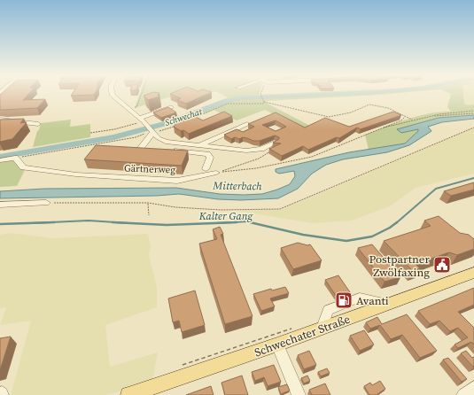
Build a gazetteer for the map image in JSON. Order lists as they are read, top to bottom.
{
  "streets": {
    "main road": ["Schwechater Straße"],
    "street": ["Gärtnerweg"]
  },
  "water": ["Schwechat", "Mitterbach", "Kalter Gang"],
  "places": {
    "public building": ["Postpartner Zwölfaxing"],
    "fuel station": ["Avanti"]
  }
}
